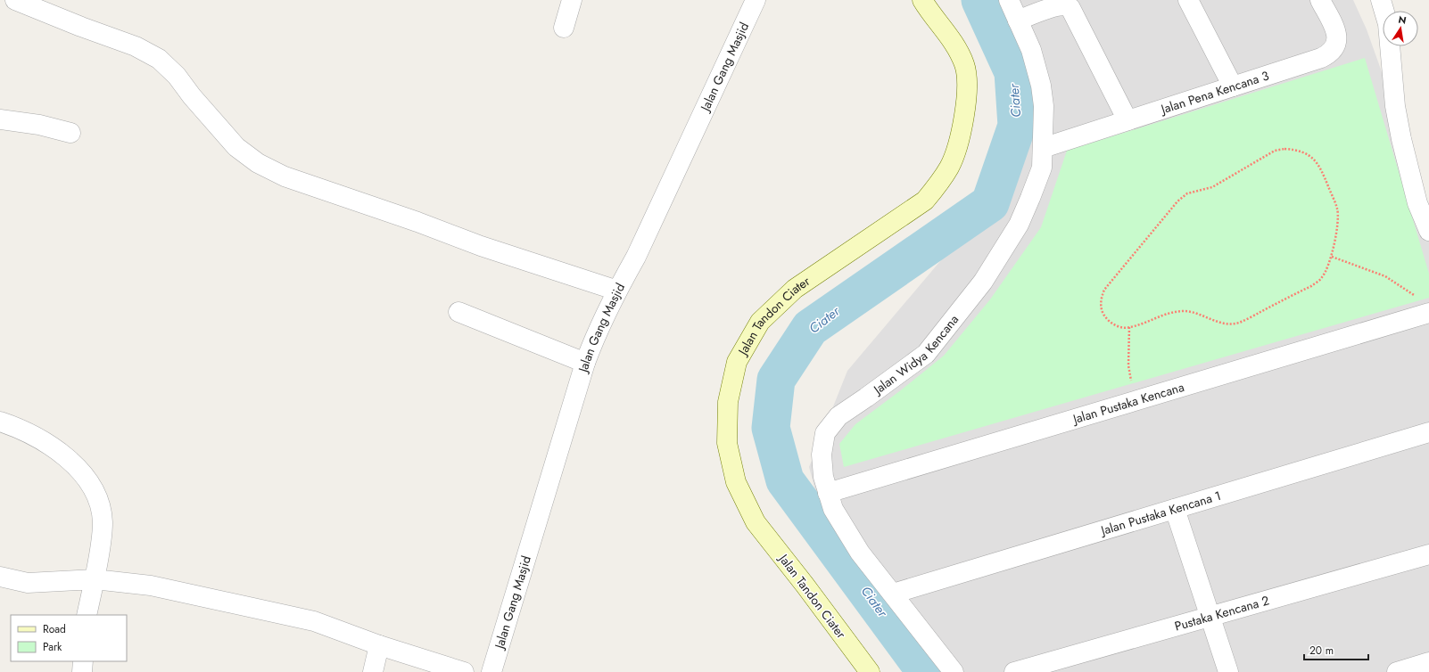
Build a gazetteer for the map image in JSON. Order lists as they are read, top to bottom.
{
  "streets": {
    "street": [
      "Jalan Gang Masjid",
      "Jalan Pena Kencana 3",
      "Jalan Tandon Ciater",
      "Jalan Widya Kencana",
      "Jalan Pustaka Kencana",
      "Jalan Pustaka Kencana 1",
      "Pustaka Kencana 2"
    ]
  },
  "crossings": [
    ["Jalan Pena Kencana 3", "Jalan Widya Kencana"],
    ["Jalan Widya Kencana", "Jalan Pustaka Kencana"],
    ["Jalan Widya Kencana", "Jalan Pustaka Kencana 1"]
  ],
  "water": ["Ciater"],
  "legend": ["Road", "Park"],
  "scale_bar": "20 m",
  "north": "top"
}
